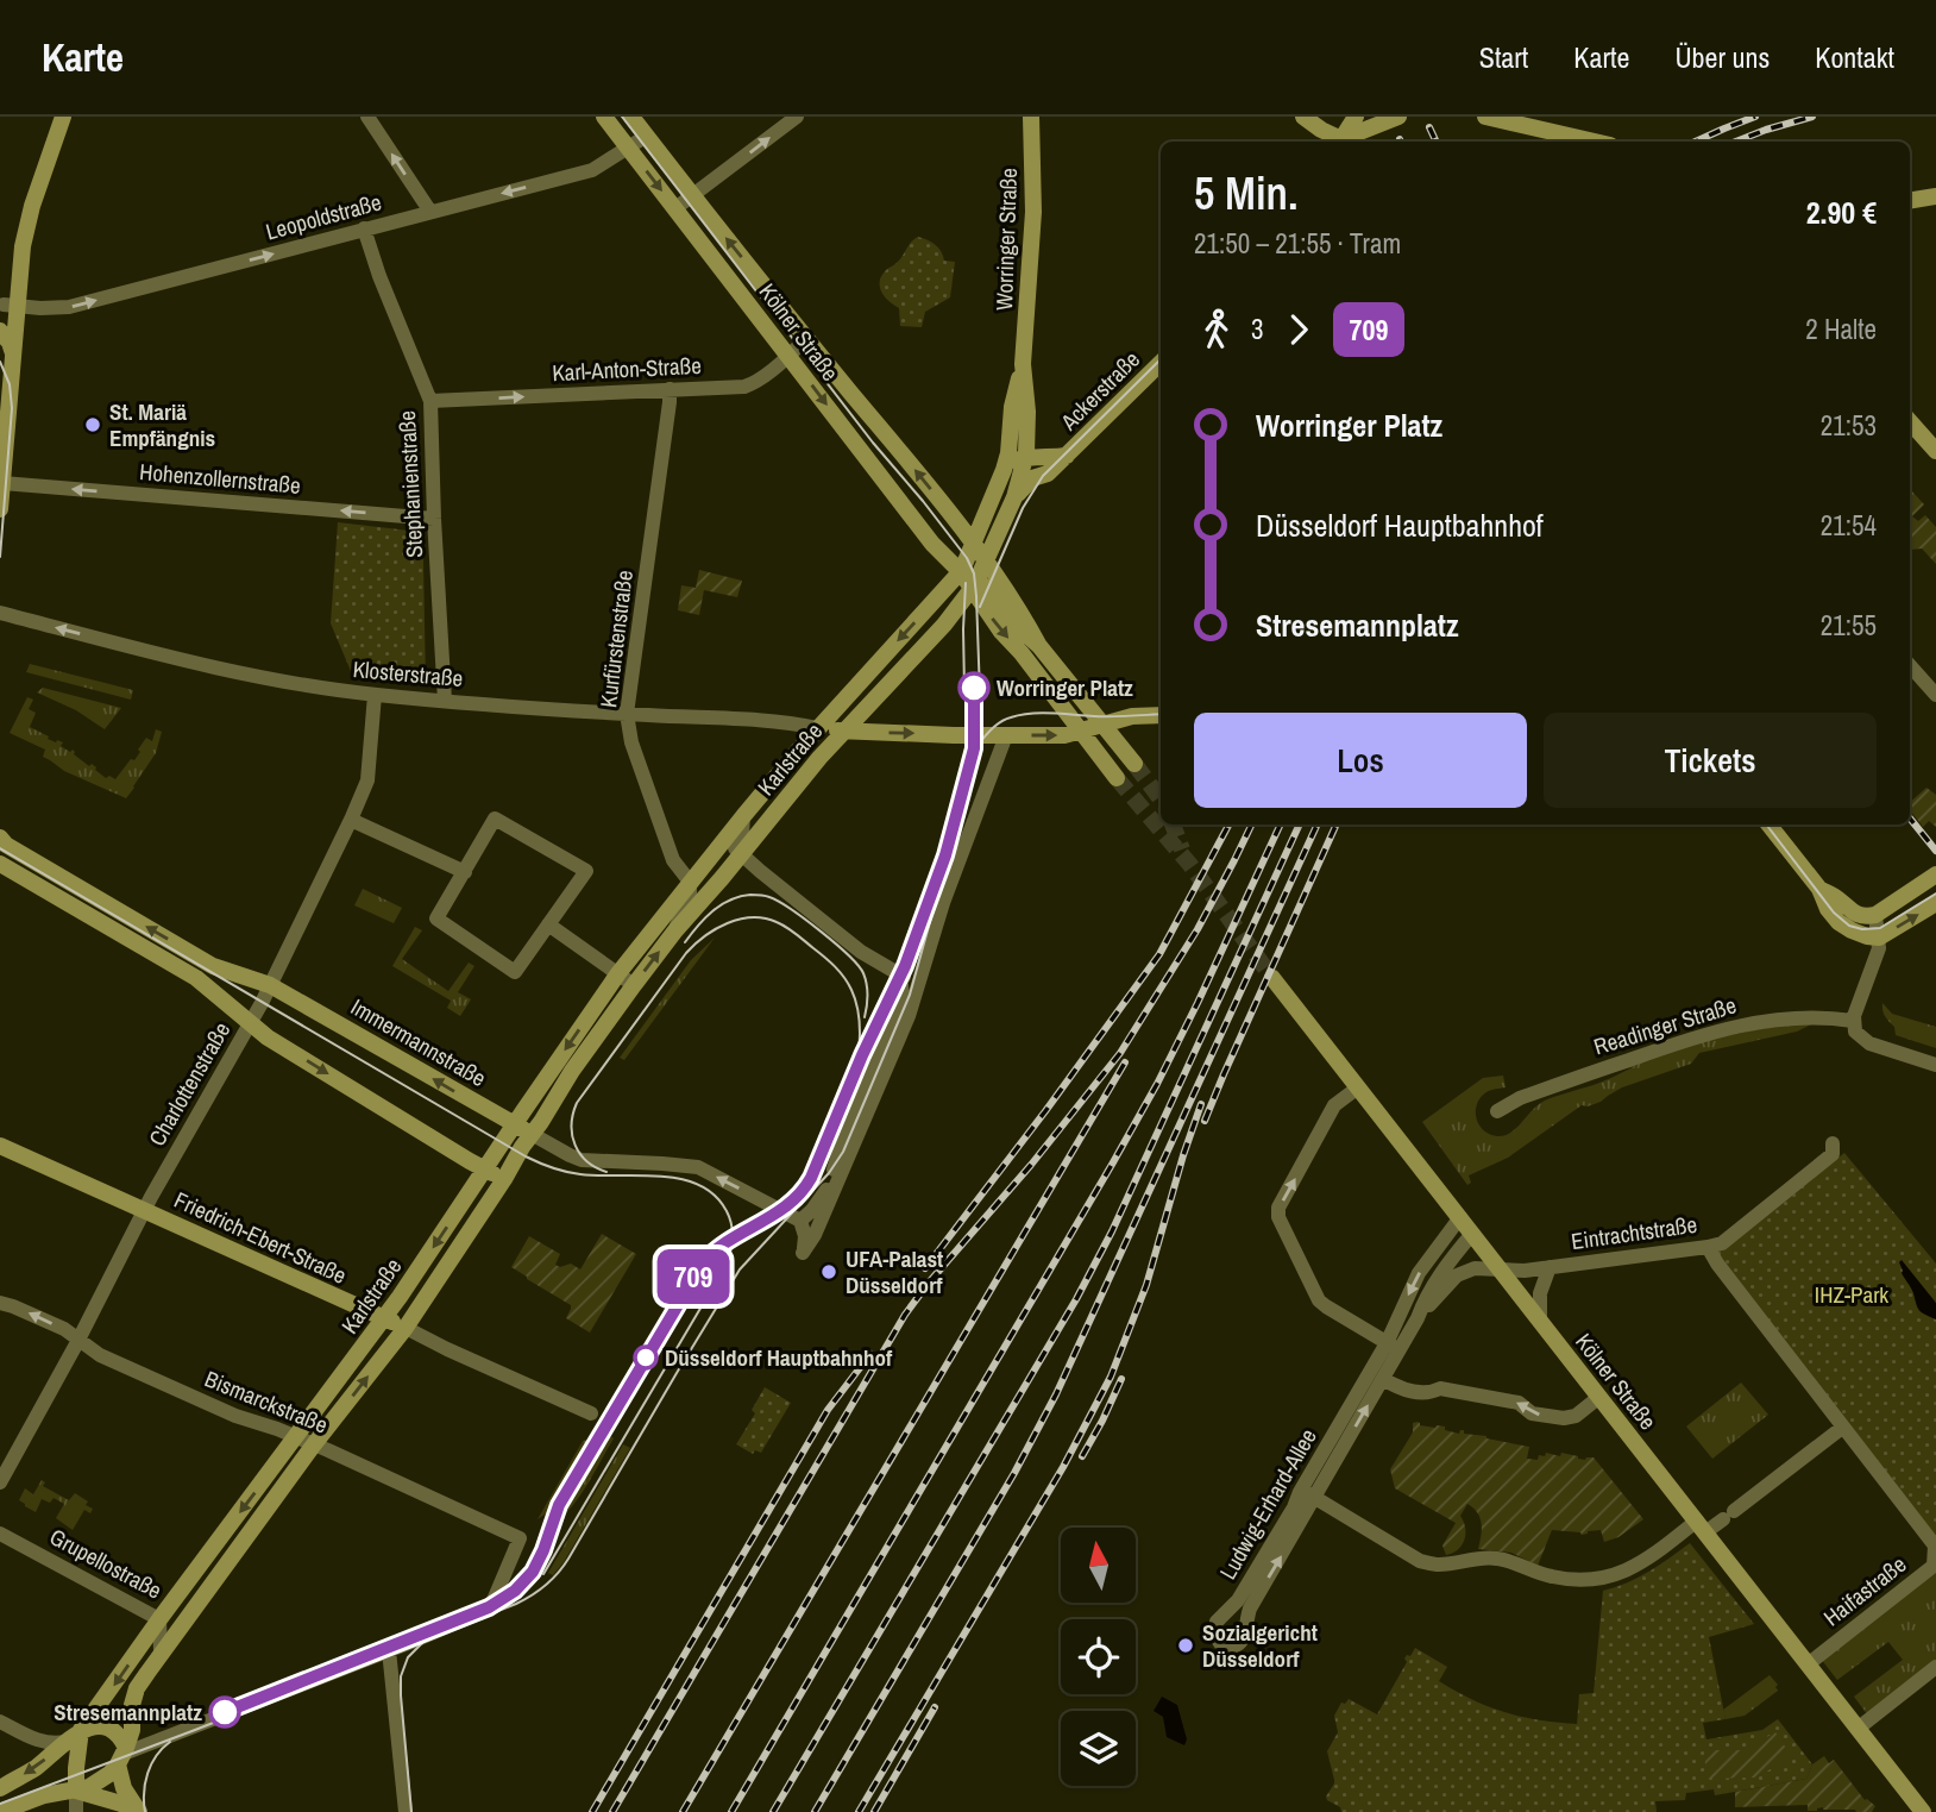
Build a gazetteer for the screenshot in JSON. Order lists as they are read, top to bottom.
{
  "streets": {
    "main road": [
      "Worringer Straße",
      "Kölner Straße",
      "Ackerstraße",
      "Karlstraße",
      "Immermannstraße",
      "Friedrich-Ebert-Straße"
    ],
    "street": [
      "Leopoldstraße",
      "Karl-Anton-Straße",
      "Hohenzollernstraße",
      "Stephanienstraße",
      "Kurfürstenstraße",
      "Klosterstraße",
      "Readinger Straße",
      "Charlottenstraße",
      "Eintrachtstraße",
      "Bismarckstraße",
      "Ludwig-Erhard-Allee",
      "Grupellostraße",
      "Haifastraße"
    ]
  },
  "crossings": [
    ["Leopoldstraße", "Kölner Straße"],
    ["Leopoldstraße", "Stephanienstraße"],
    ["Worringer Straße", "Kölner Straße"],
    ["Worringer Straße", "Ackerstraße"],
    ["Kölner Straße", "Karl-Anton-Straße"],
    ["Kölner Straße", "Eintrachtstraße"],
    ["Kölner Straße", "Ludwig-Erhard-Allee"],
    ["Kölner Straße", "Haifastraße"],
    ["Karl-Anton-Straße", "Stephanienstraße"],
    ["Karl-Anton-Straße", "Kurfürstenstraße"],
    ["Hohenzollernstraße", "Stephanienstraße"],
    ["Stephanienstraße", "Klosterstraße"],
    ["Kurfürstenstraße", "Klosterstraße"],
    ["Kurfürstenstraße", "Karlstraße"],
    ["Klosterstraße", "Karlstraße"],
    ["Klosterstraße", "Charlottenstraße"],
    ["Karlstraße", "Immermannstraße"],
    ["Karlstraße", "Friedrich-Ebert-Straße"],
    ["Karlstraße", "Bismarckstraße"],
    ["Karlstraße", "Grupellostraße"],
    ["Immermannstraße", "Charlottenstraße"],
    ["Charlottenstraße", "Friedrich-Ebert-Straße"],
    ["Charlottenstraße", "Bismarckstraße"],
    ["Eintrachtstraße", "Ludwig-Erhard-Allee"],
    ["Eintrachtstraße", "Haifastraße"]
  ],
  "one_way": ["Karl-Anton-Straße", "Hohenzollernstraße", "Klosterstraße"],
  "parks": ["IHZ-Park"],
  "places": [
    "St. Mariä Empfängnis",
    "Worringer Platz",
    "UFA-Palast Düsseldorf",
    "Düsseldorf Hauptbahnhof",
    "Sozialgericht Düsseldorf",
    "Stresemannplatz"
  ],
  "lines": ["tram line 709"],
  "north": "top",
  "page": {
    "header": "Karte",
    "nav": [
      "Start",
      "Karte",
      "Über uns",
      "Kontakt"
    ],
    "on_map": "709",
    "heading": ["5 Min.", "21:50 – 21:55 · Tram", "2.90 €"],
    "legs": ["3", "709", "2 Halte"],
    "list": [
      {
        "name": "Worringer Platz",
        "value": "21:53"
      },
      {
        "name": "Düsseldorf Hauptbahnhof",
        "value": "21:54"
      },
      {
        "name": "Stresemannplatz",
        "value": "21:55"
      }
    ],
    "buttons": ["Los", "Tickets"]
  }
}
